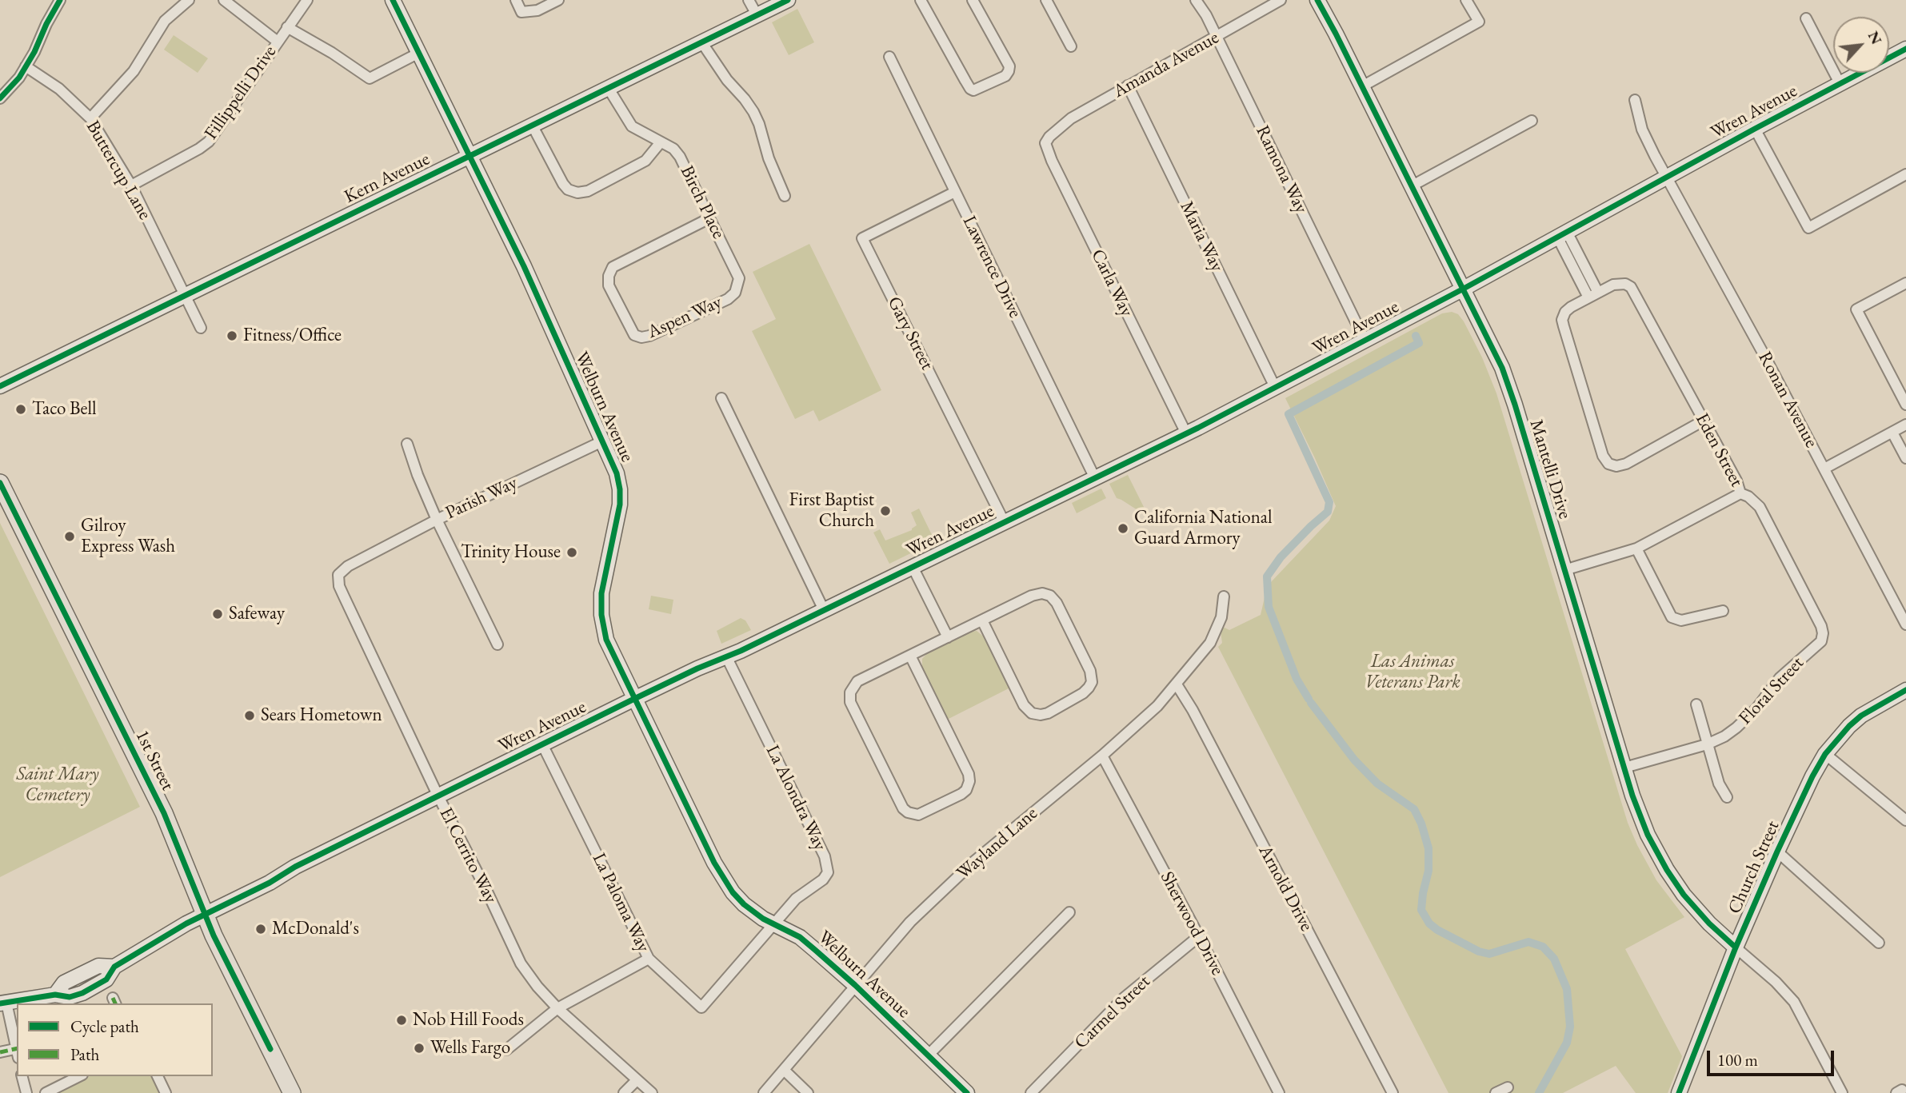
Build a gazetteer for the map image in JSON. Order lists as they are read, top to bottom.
{
  "streets": {
    "main road": ["1st Street"],
    "street": [
      "Amanda Avenue",
      "Fillippelli Drive",
      "Wren Avenue",
      "Ramona Way",
      "Buttercup Lane",
      "Kern Avenue",
      "Birch Place",
      "Maria Way",
      "Lawrence Drive",
      "Carla Way",
      "Aspen Way",
      "Gary Street",
      "Ronan Avenue",
      "Welburn Avenue",
      "Eden Street",
      "Mantelli Drive",
      "Parish Way",
      "Floral Street",
      "La Alondra Way",
      "Wayland Lane",
      "El Cerrito Way",
      "Church Street",
      "Arnold Drive",
      "La Paloma Way",
      "Sherwood Drive",
      "Carmel Street"
    ]
  },
  "crossings": [
    ["Amanda Avenue", "Ramona Way"],
    ["Amanda Avenue", "Maria Way"],
    ["Amanda Avenue", "Carla Way"],
    ["Fillippelli Drive", "Buttercup Lane"],
    ["Wren Avenue", "Ramona Way"],
    ["Wren Avenue", "Maria Way"],
    ["Wren Avenue", "Lawrence Drive"],
    ["Wren Avenue", "Carla Way"],
    ["Wren Avenue", "Gary Street"],
    ["Wren Avenue", "Ronan Avenue"],
    ["Wren Avenue", "Welburn Avenue"],
    ["Wren Avenue", "Mantelli Drive"],
    ["Wren Avenue", "1st Street"],
    ["Wren Avenue", "La Alondra Way"],
    ["Wren Avenue", "El Cerrito Way"],
    ["Wren Avenue", "La Paloma Way"],
    ["Buttercup Lane", "Kern Avenue"],
    ["Kern Avenue", "Birch Place"],
    ["Kern Avenue", "Welburn Avenue"],
    ["Birch Place", "Aspen Way"],
    ["Lawrence Drive", "Gary Street"],
    ["Welburn Avenue", "Parish Way"],
    ["Welburn Avenue", "La Alondra Way"],
    ["Welburn Avenue", "Wayland Lane"],
    ["Welburn Avenue", "La Paloma Way"],
    ["Eden Street", "Floral Street"],
    ["Mantelli Drive", "Floral Street"],
    ["Mantelli Drive", "Church Street"],
    ["Parish Way", "El Cerrito Way"],
    ["La Alondra Way", "La Paloma Way"],
    ["Wayland Lane", "Arnold Drive"],
    ["Wayland Lane", "Sherwood Drive"],
    ["Sherwood Drive", "Carmel Street"]
  ],
  "parks": ["Las Animas Veterans Park", "Saint Mary Cemetery"],
  "places": [
    "Fitness/Office",
    "Taco Bell",
    "First Baptist Church",
    "California National Guard Armory",
    "Gilroy Express Wash",
    "Trinity House",
    "Safeway",
    "Sears Hometown",
    "McDonald's",
    "Nob Hill Foods",
    "Wells Fargo"
  ],
  "legend": ["Cycle path", "Path"],
  "scale_bar": "100 m",
  "north": "top right"
}
